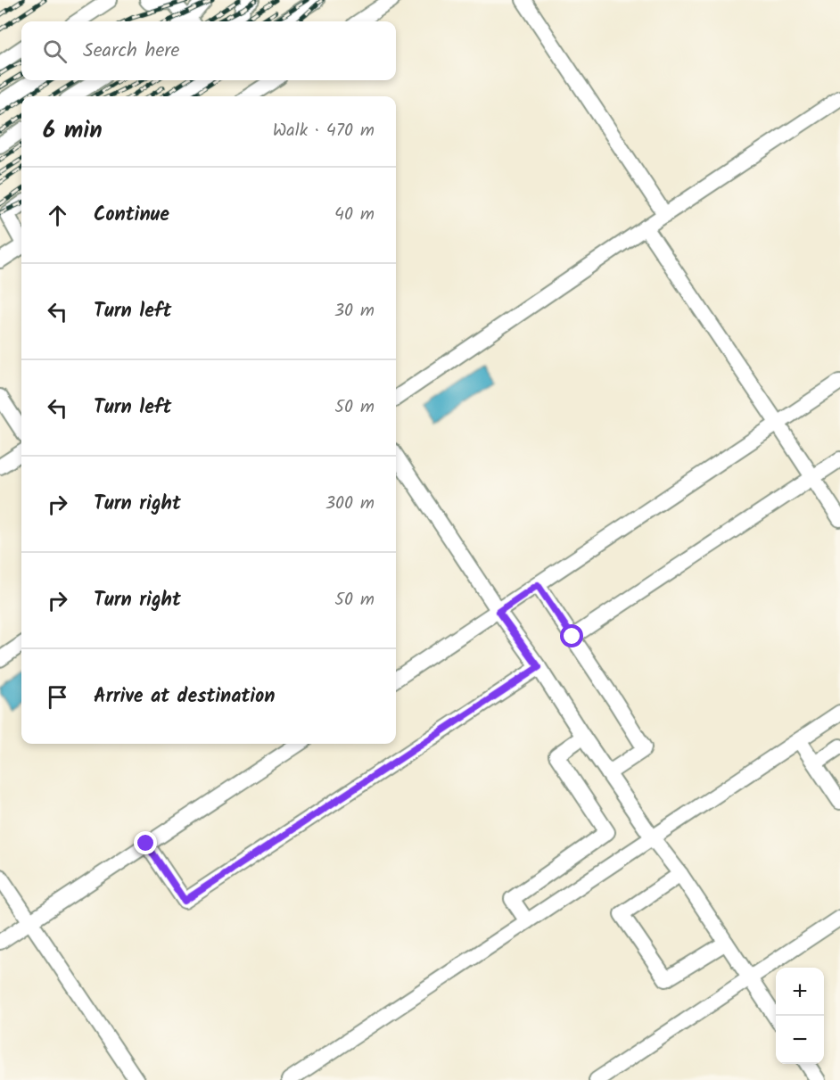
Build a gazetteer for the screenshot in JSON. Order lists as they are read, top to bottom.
{
  "page": {
    "search": "Search here",
    "heading": ["6 min", "Walk · 470 m"],
    "list": [
      ["Continue", "40 m"],
      ["Turn left", "30 m"],
      ["Turn left", "50 m"],
      ["Turn right", "300 m"],
      ["Turn right", "50 m"],
      "Arrive at destination"
    ],
    "map_buttons": ["+", "−"]
  }
}
